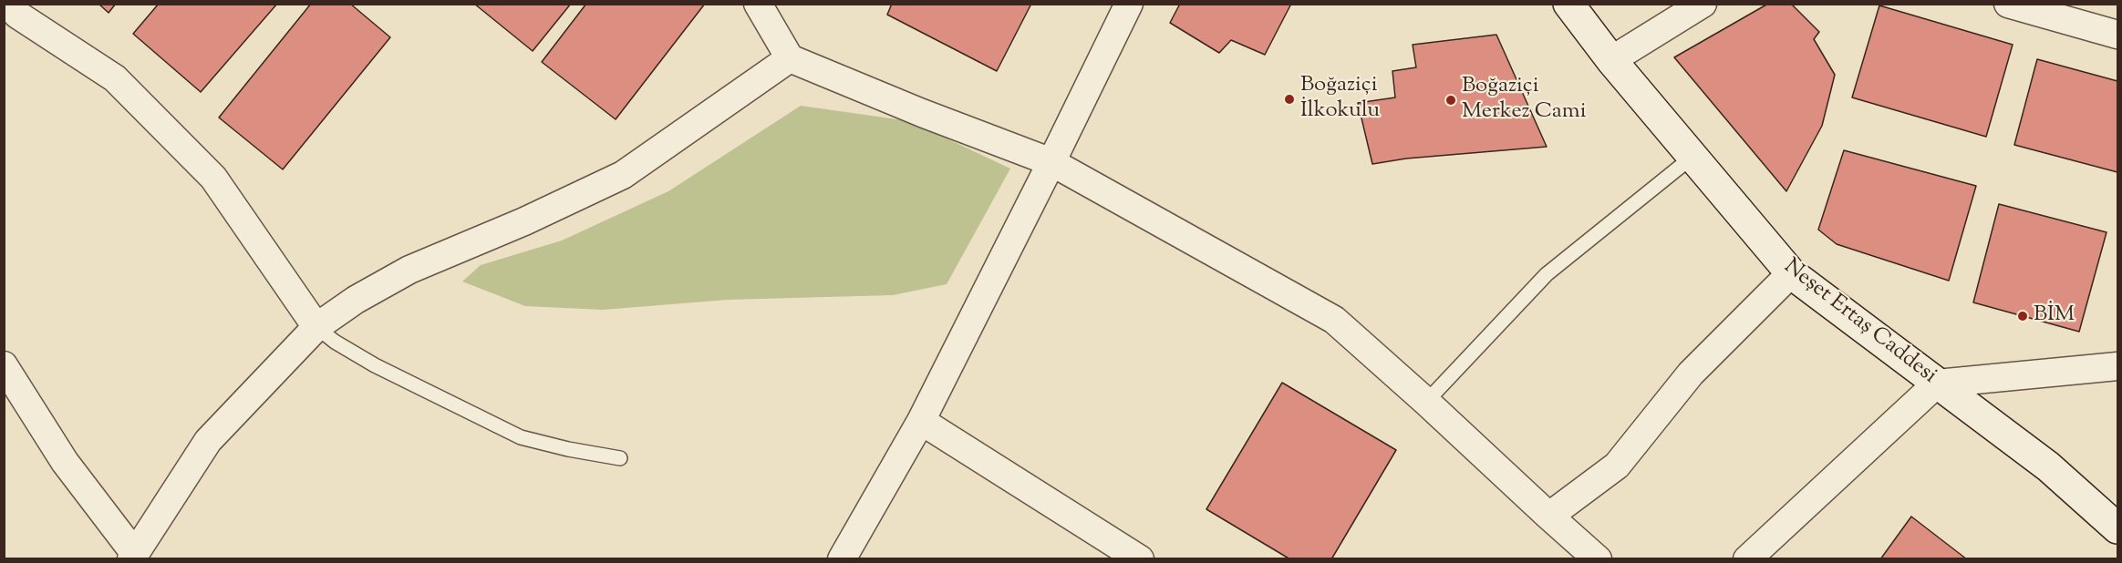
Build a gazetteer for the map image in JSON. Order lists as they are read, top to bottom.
{
  "streets": {
    "main road": ["Neşet Ertaş Caddesi"]
  },
  "places": ["Boğaziçi İlkokulu", "Boğaziçi Merkez Cami", "BİM"]
}
